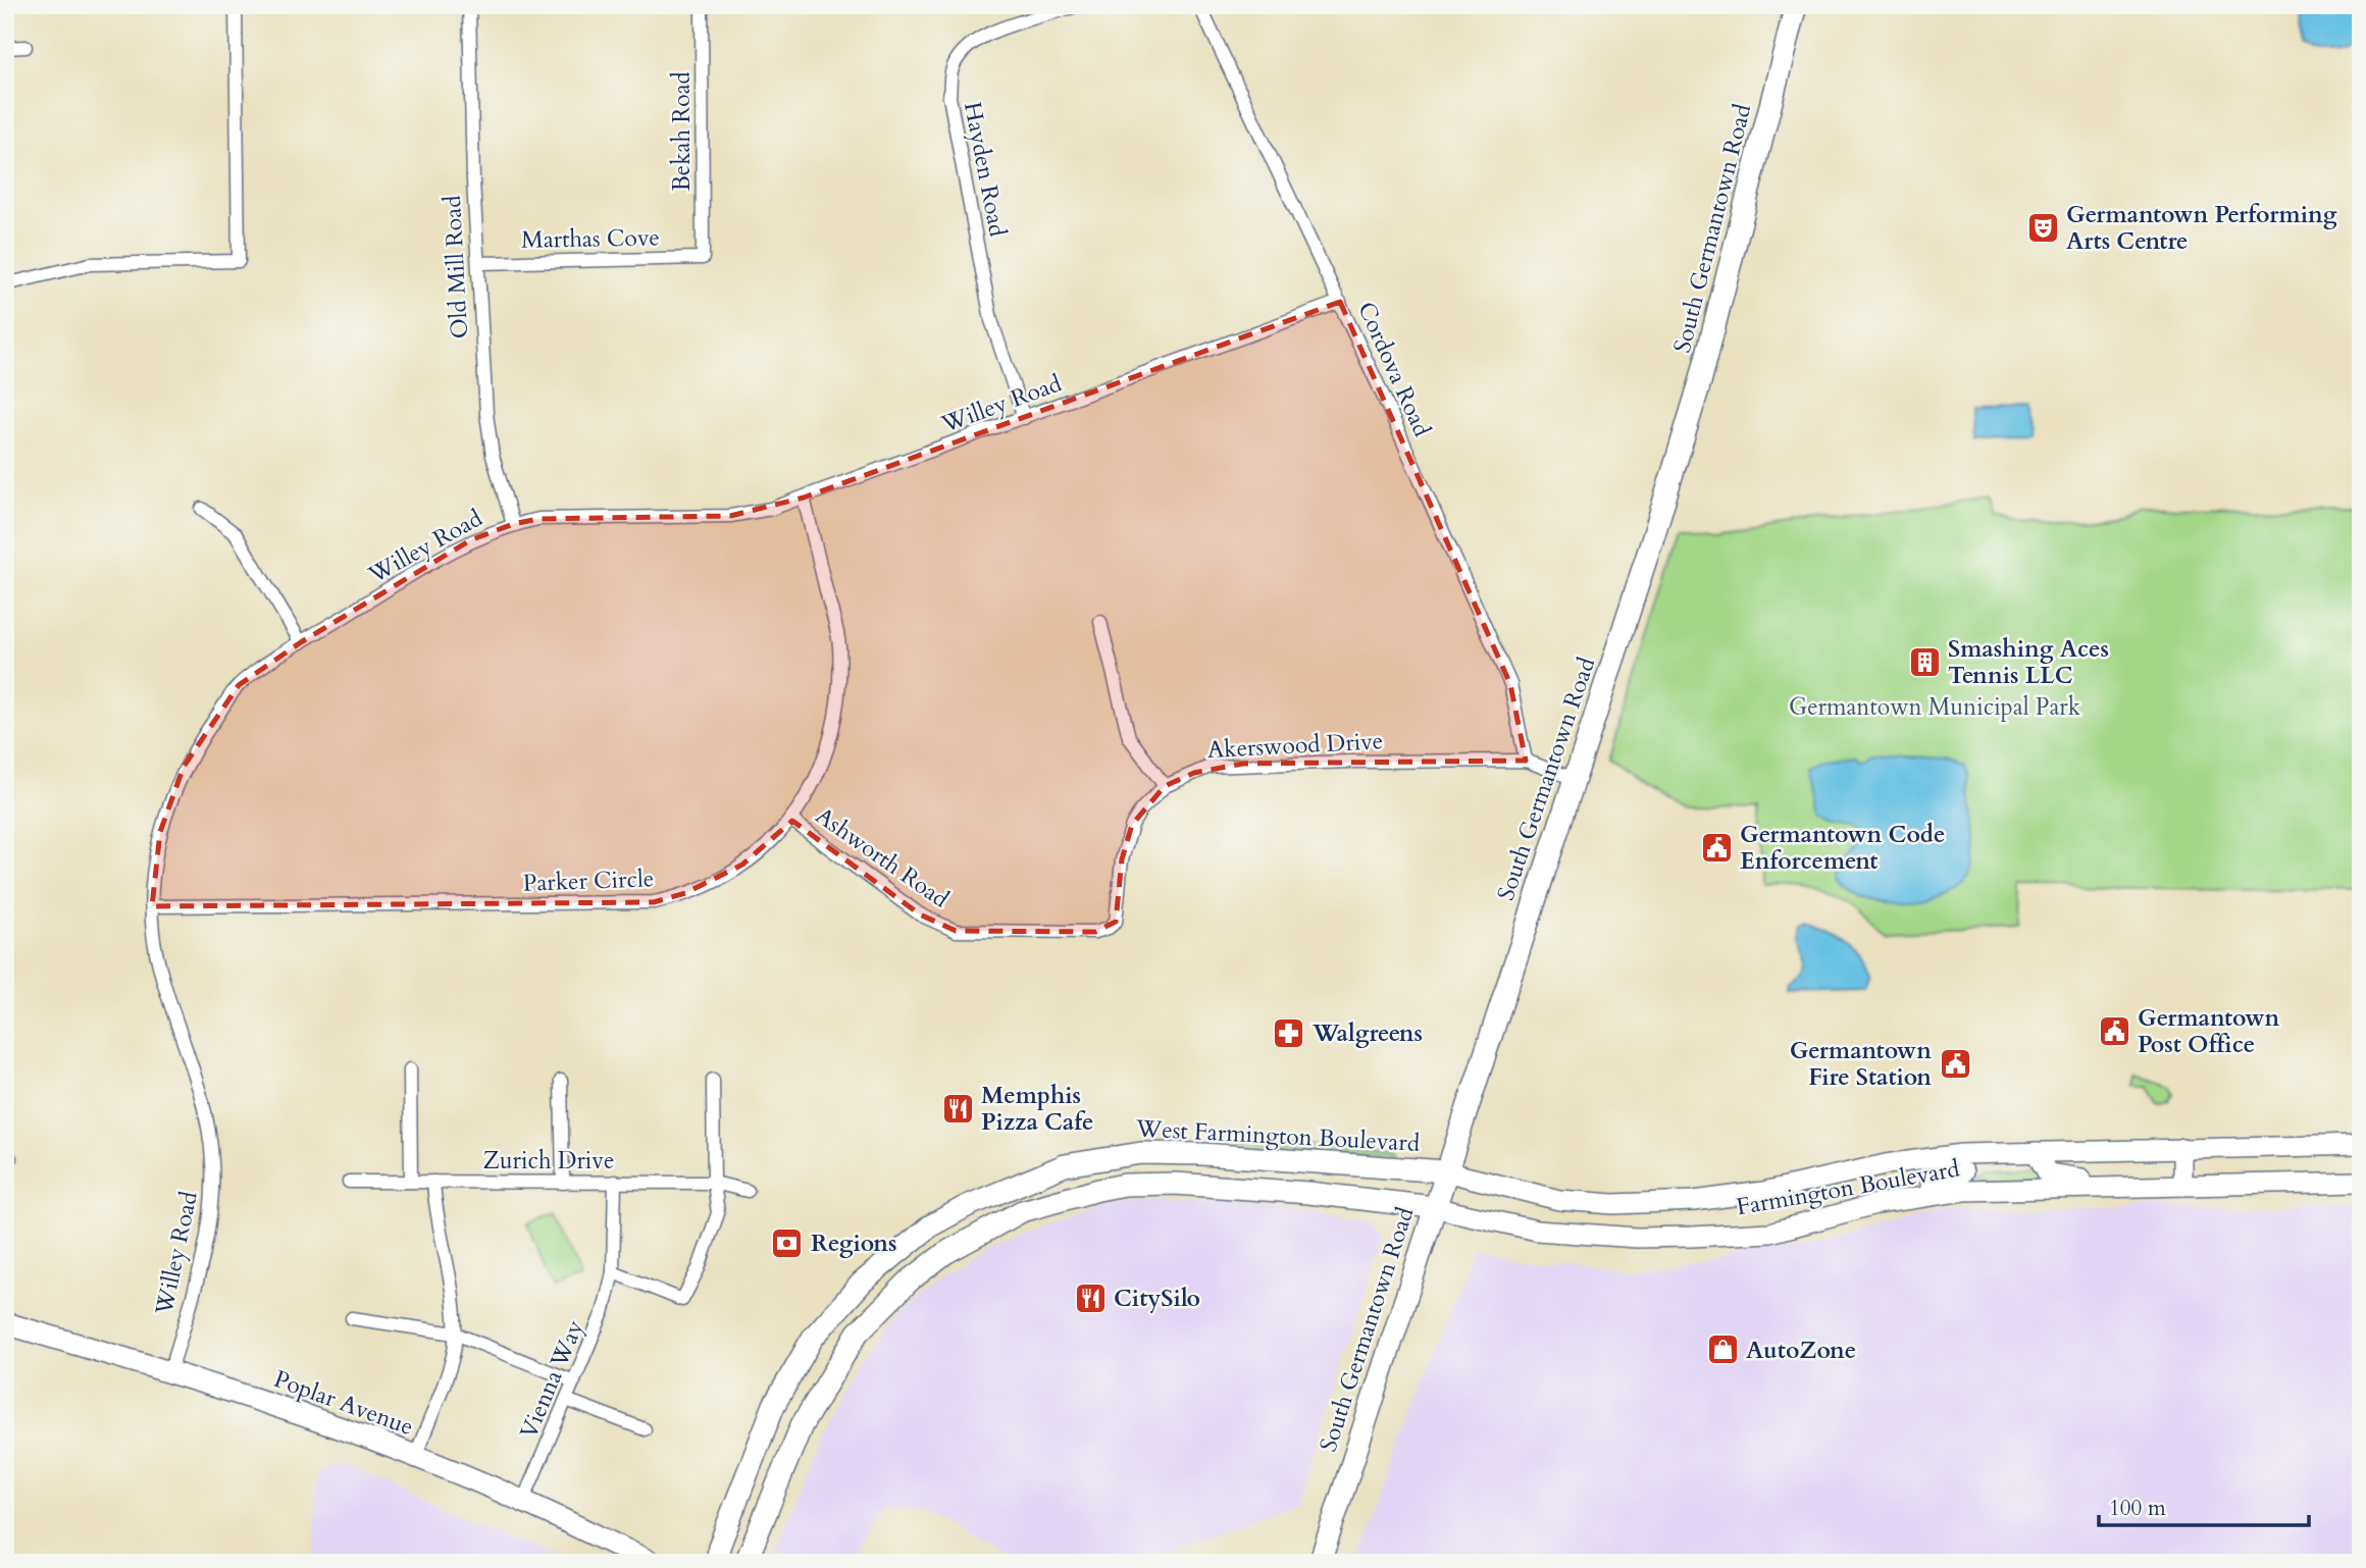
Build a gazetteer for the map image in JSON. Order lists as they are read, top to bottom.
{
  "streets": {
    "main road": [
      "South Germantown Road",
      "West Farmington Boulevard",
      "Farmington Boulevard",
      "Poplar Avenue"
    ],
    "street": [
      "Bekah Road",
      "Hayden Road",
      "Marthas Cove",
      "Old Mill Road",
      "Cordova Road",
      "Willey Road",
      "Akerswood Drive",
      "Ashworth Road",
      "Parker Circle",
      "Zurich Drive",
      "Vienna Way"
    ]
  },
  "crossings": [
    ["Bekah Road", "Marthas Cove"],
    ["Hayden Road", "Willey Road"],
    ["South Germantown Road", "Akerswood Drive"],
    ["South Germantown Road", "West Farmington Boulevard"],
    ["South Germantown Road", "Farmington Boulevard"],
    ["Marthas Cove", "Old Mill Road"],
    ["Old Mill Road", "Willey Road"],
    ["Cordova Road", "Willey Road"],
    ["Cordova Road", "Akerswood Drive"],
    ["Willey Road", "Parker Circle"],
    ["Willey Road", "Poplar Avenue"],
    ["Akerswood Drive", "Ashworth Road"],
    ["Ashworth Road", "Parker Circle"],
    ["West Farmington Boulevard", "Farmington Boulevard"],
    ["Zurich Drive", "Vienna Way"],
    ["Vienna Way", "Poplar Avenue"]
  ],
  "parks": ["Germantown Municipal Park"],
  "places": {
    "theatre": ["Germantown Performing Arts Centre"],
    "building": ["Smashing Aces Tennis LLC"],
    "public building": ["Germantown Code Enforcement", "Germantown Post Office", "Germantown Fire Station"],
    "pharmacy": ["Walgreens"],
    "restaurant": ["Memphis Pizza Cafe", "CitySilo"],
    "bank": ["Regions"],
    "shop": ["AutoZone"]
  },
  "scale_bar": "100 m"
}
